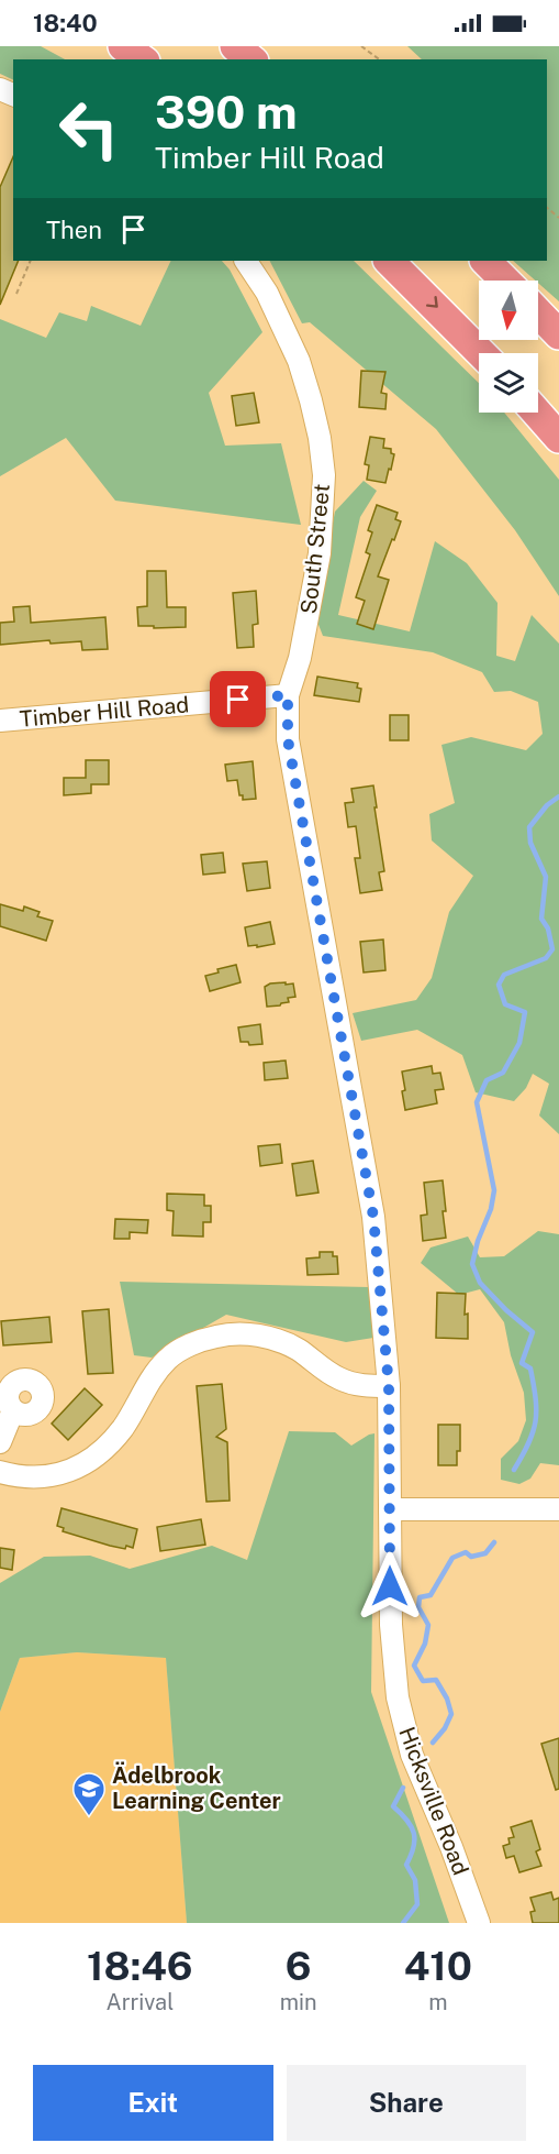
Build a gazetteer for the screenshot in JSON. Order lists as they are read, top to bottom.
{
  "streets": {
    "street": ["South Street", "Timber Hill Road", "Hicksville Road"]
  },
  "crossings": [
    ["South Street", "Timber Hill Road"],
    ["South Street", "Hicksville Road"],
    ["Timber Hill Road", "Hicksville Road"]
  ],
  "places": {
    "school or university": ["Ädelbrook Learning Center"]
  },
  "north": "bottom",
  "page": {
    "status": "18:40",
    "turn": ["390 m", "Timber Hill Road"],
    "then": "Then",
    "eta": [
      "18:46",
      "Arrival",
      "6",
      "min",
      "410",
      "m"
    ],
    "buttons": ["Exit", "Share"]
  }
}
